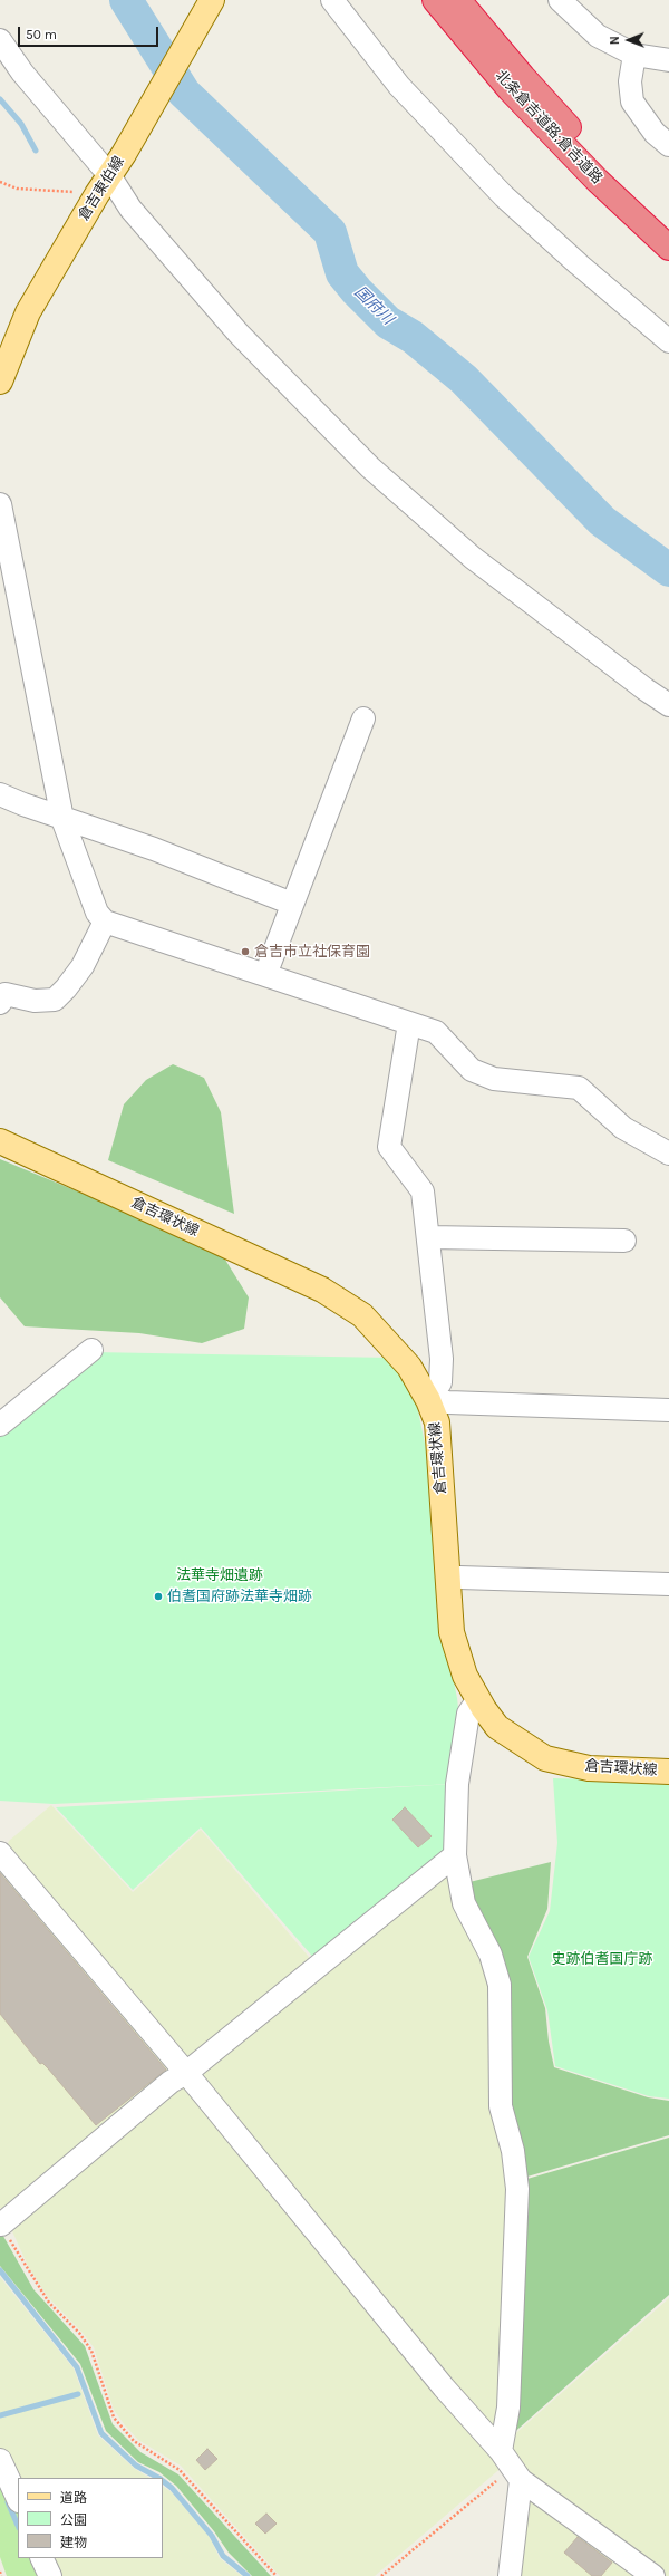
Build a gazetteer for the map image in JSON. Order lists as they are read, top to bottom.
{
  "streets": {
    "highway": ["北条倉吉道路;倉吉道路"],
    "main road": ["倉吉東伯線", "倉吉環状線"]
  },
  "water": ["国府川"],
  "parks": ["法華寺畑遺跡", "史跡伯耆国庁跡"],
  "places": ["倉吉市立社保育園", "伯耆国府跡法華寺畑跡"],
  "legend": ["道路", "公園", "建物"],
  "scale_bar": "50 m",
  "north": "left"
}
